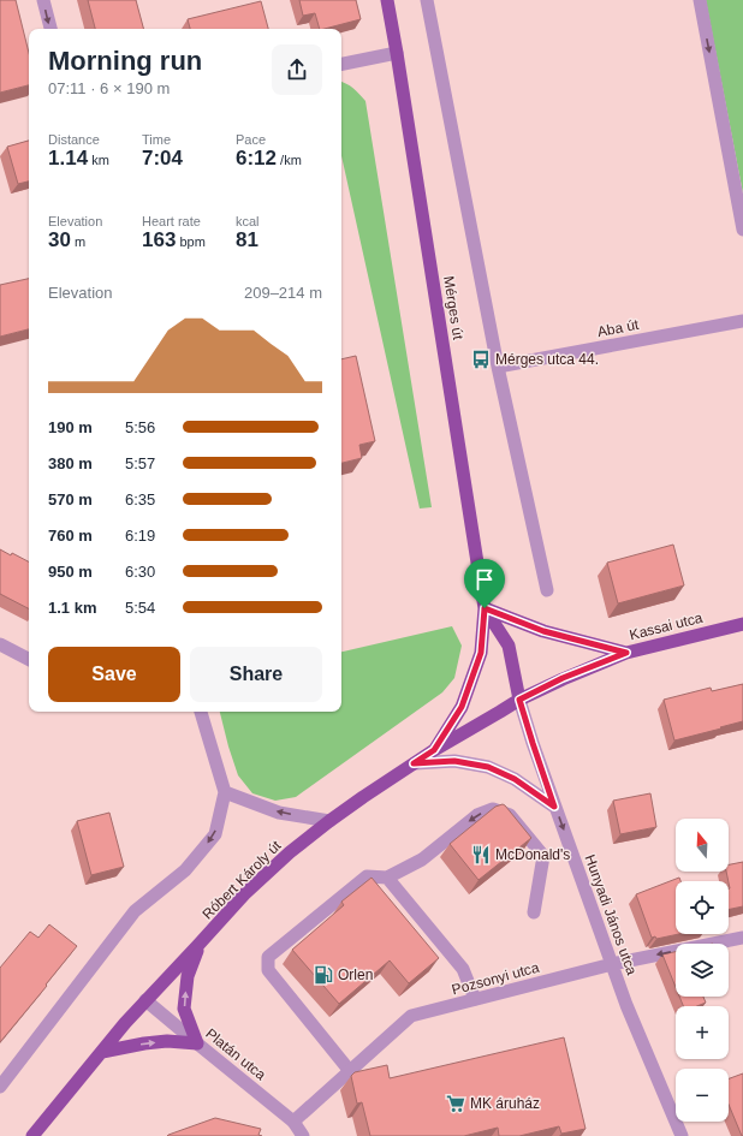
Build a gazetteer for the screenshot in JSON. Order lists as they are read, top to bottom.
{
  "streets": {
    "main road": ["Mérges út", "Kassai utca", "Róbert Károly út"],
    "street": [
      "Aba út",
      "Hunyadi János utca",
      "Pozsonyi utca",
      "Platán utca"
    ]
  },
  "crossings": [
    ["Mérges út", "Kassai utca"],
    ["Mérges út", "Róbert Károly út"],
    ["Mérges út", "Hunyadi János utca"],
    ["Kassai utca", "Róbert Károly út"],
    ["Kassai utca", "Hunyadi János utca"],
    ["Róbert Károly út", "Hunyadi János utca"],
    ["Róbert Károly út", "Platán utca"],
    ["Hunyadi János utca", "Pozsonyi utca"],
    ["Pozsonyi utca", "Platán utca"]
  ],
  "one_way": ["Hunyadi János utca"],
  "places": {
    "bus stop": ["Mérges utca 44."],
    "restaurant": ["McDonald's"],
    "fuel station": ["Orlen"],
    "supermarket": ["MK áruház"]
  },
  "north": "top",
  "page": {
    "heading": ["Morning run", "07:11 · 6 × 190 m"],
    "stats": [
      ["Distance", "1.14 km"],
      ["Time", "7:04"],
      ["Pace", "6:12 /km"],
      ["Elevation", "30 m"],
      ["Heart rate", "163 bpm"],
      ["kcal", "81"]
    ],
    "chart": ["Elevation", "209–214 m"],
    "list": [
      {
        "name": "190 m",
        "note": "5:56"
      },
      {
        "name": "380 m",
        "note": "5:57"
      },
      {
        "name": "570 m",
        "note": "6:35"
      },
      {
        "name": "760 m",
        "note": "6:19"
      },
      {
        "name": "950 m",
        "note": "6:30"
      },
      {
        "name": "1.1 km",
        "note": "5:54"
      }
    ],
    "buttons": ["Save", "Share"],
    "map_buttons": ["+", "−"]
  }
}
